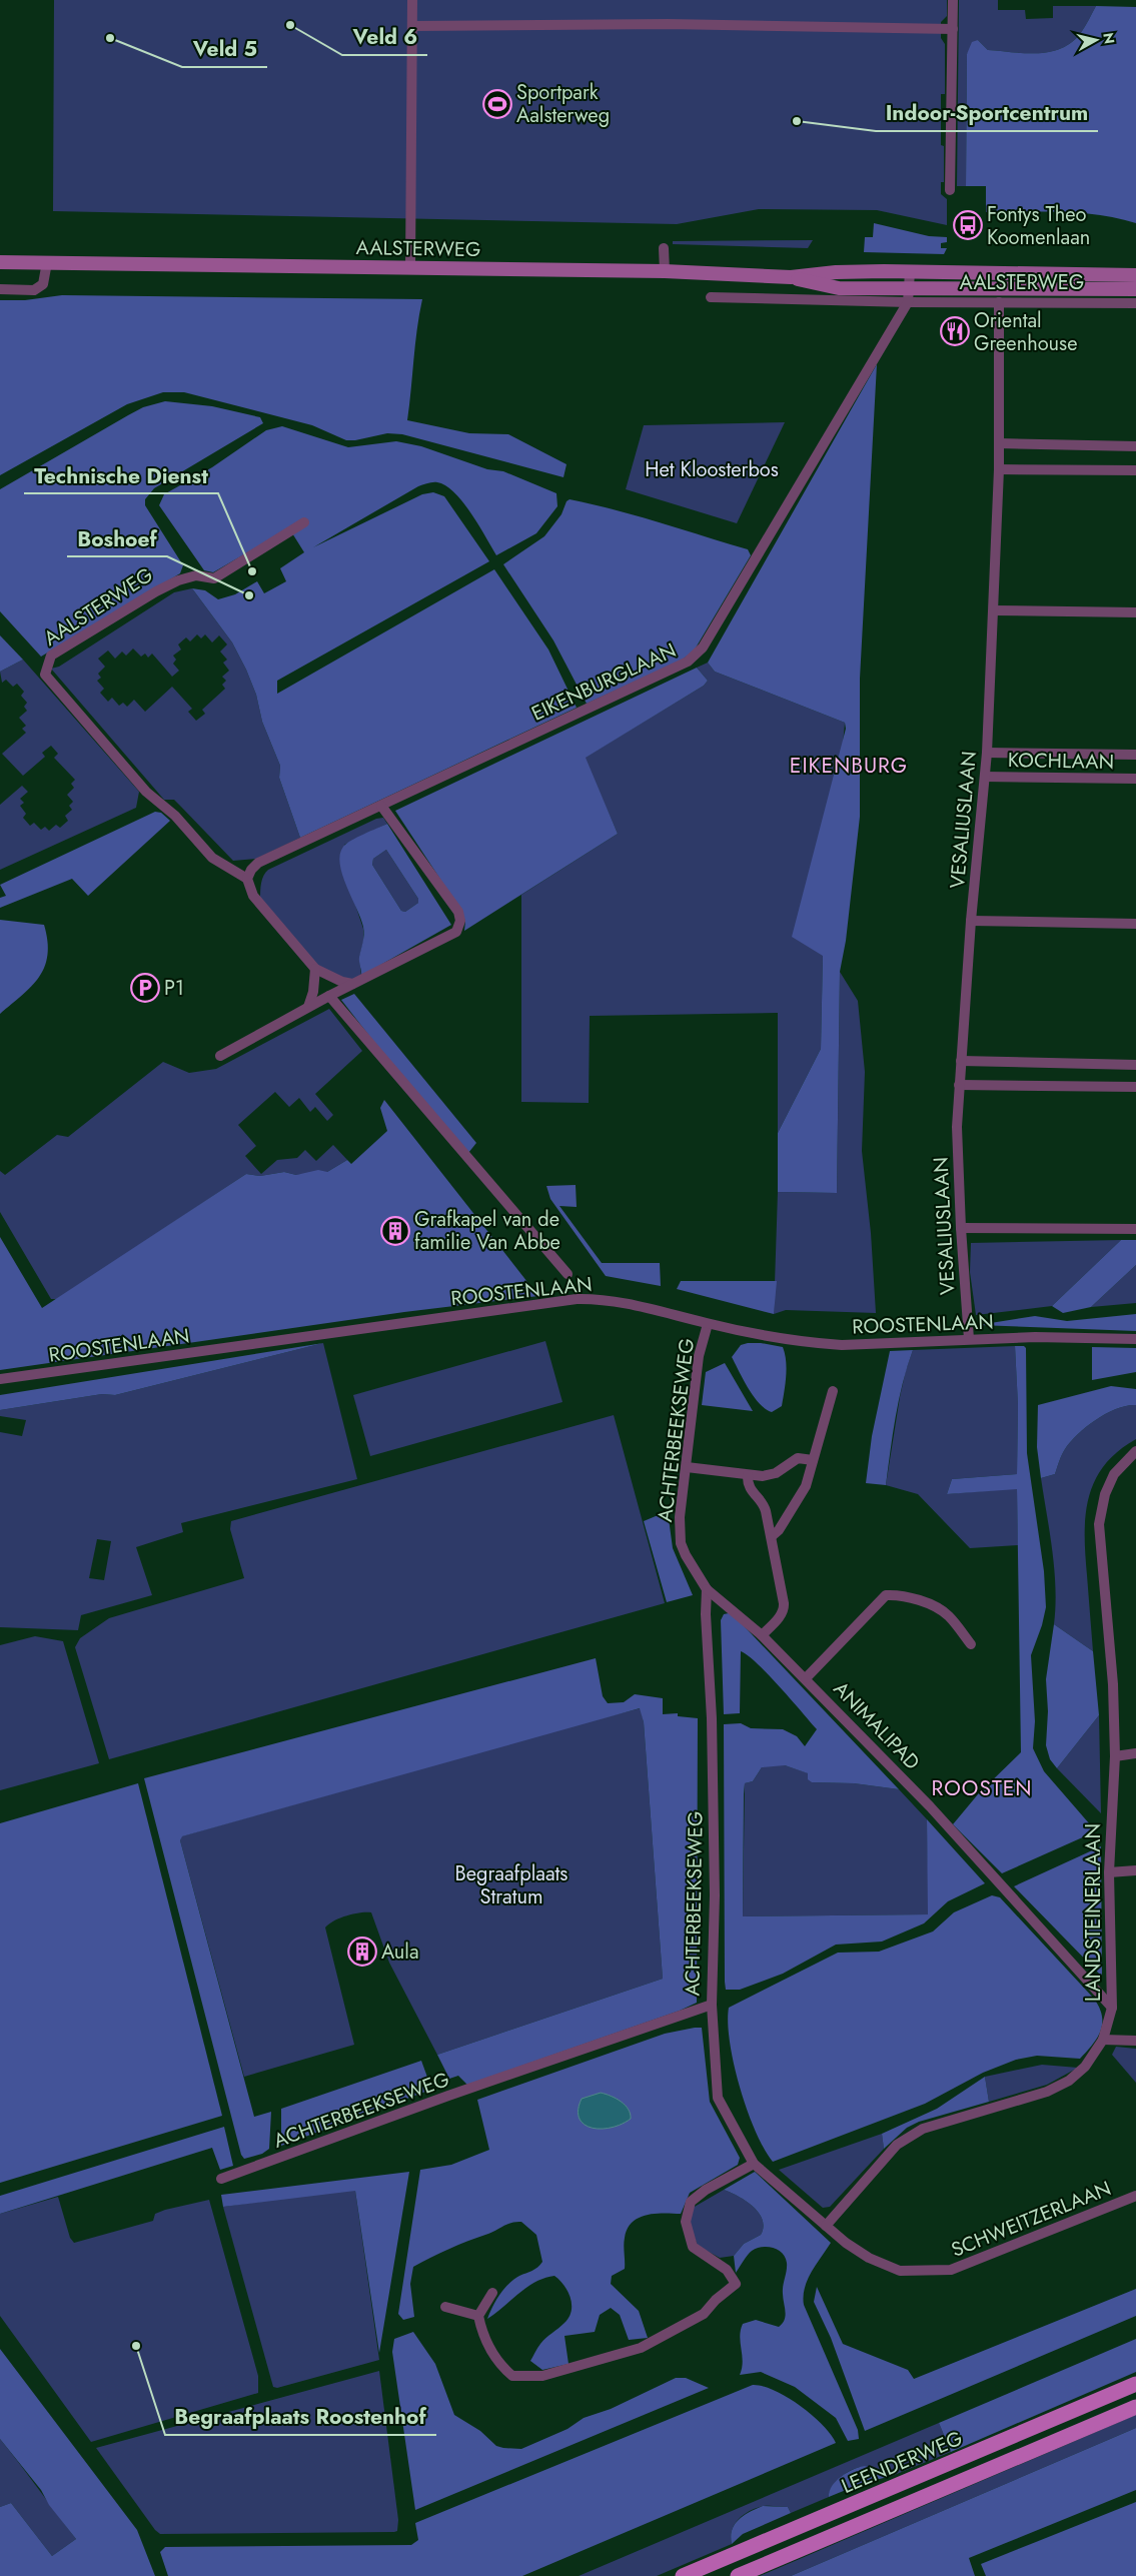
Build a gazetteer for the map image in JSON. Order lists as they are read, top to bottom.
{
  "streets": {
    "main road": ["AALSTERWEG", "LEENDERWEG"],
    "street": [
      "EIKENBURGLAAN",
      "KOCHLAAN",
      "VESALIUSLAAN",
      "ROOSTENLAAN",
      "ACHTERBEEKSEWEG",
      "ANIMALIPAD",
      "LANDSTEINERLAAN",
      "SCHWEITZERLAAN"
    ]
  },
  "crossings": [
    ["AALSTERWEG", "EIKENBURGLAAN"],
    ["AALSTERWEG", "VESALIUSLAAN"],
    ["KOCHLAAN", "VESALIUSLAAN"],
    ["VESALIUSLAAN", "ROOSTENLAAN"],
    ["ROOSTENLAAN", "ACHTERBEEKSEWEG"],
    ["ACHTERBEEKSEWEG", "ANIMALIPAD"],
    ["ACHTERBEEKSEWEG", "SCHWEITZERLAAN"],
    ["ANIMALIPAD", "LANDSTEINERLAAN"],
    ["LANDSTEINERLAAN", "SCHWEITZERLAAN"]
  ],
  "districts": ["EIKENBURG", "ROOSTEN"],
  "parks": ["Het Kloosterbos", "Begraafplaats Stratum"],
  "places": {
    "other": [
      "Veld 6",
      "Veld 5",
      "Indoor-Sportcentrum",
      "Technische Dienst",
      "Boshoef",
      "Begraafplaats Roostenhof"
    ],
    "sports": ["Sportpark Aalsterweg"],
    "bus stop": ["Fontys Theo Koomenlaan"],
    "restaurant": ["Oriental Greenhouse"],
    "parking": ["P1"],
    "building": ["Grafkapel van de familie Van Abbe", "Aula"]
  },
  "north": "right"
}
